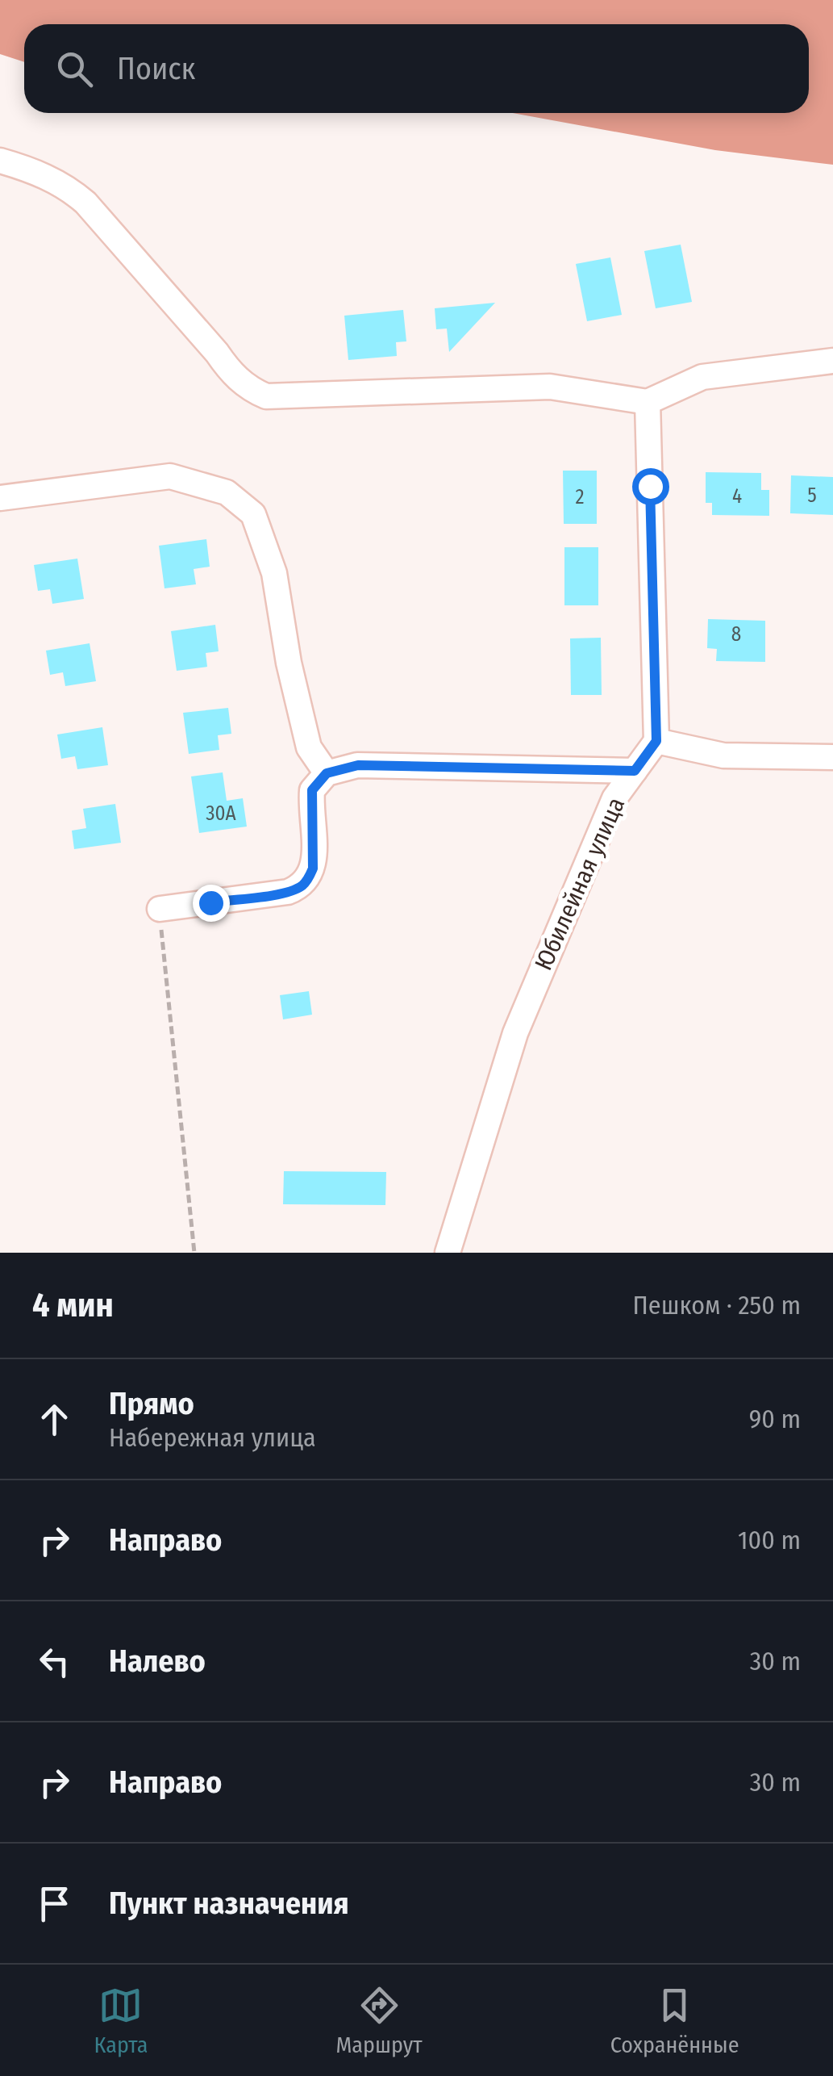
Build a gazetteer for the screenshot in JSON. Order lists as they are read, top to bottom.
{
  "streets": {
    "street": ["Юбилейная улица"]
  },
  "house_numbers": [
    "5",
    "4",
    "2",
    "8",
    "30А"
  ],
  "page": {
    "search": "Поиск",
    "heading": ["4 мин", "Пешком · 250 m"],
    "list": [
      ["Прямо", "Набережная улица", "90 m"],
      ["Направо", "100 m"],
      ["Налево", "30 m"],
      ["Направо", "30 m"],
      "Пункт назначения"
    ],
    "nav": ["Карта", "Маршрут", "Сохранённые"]
  }
}
